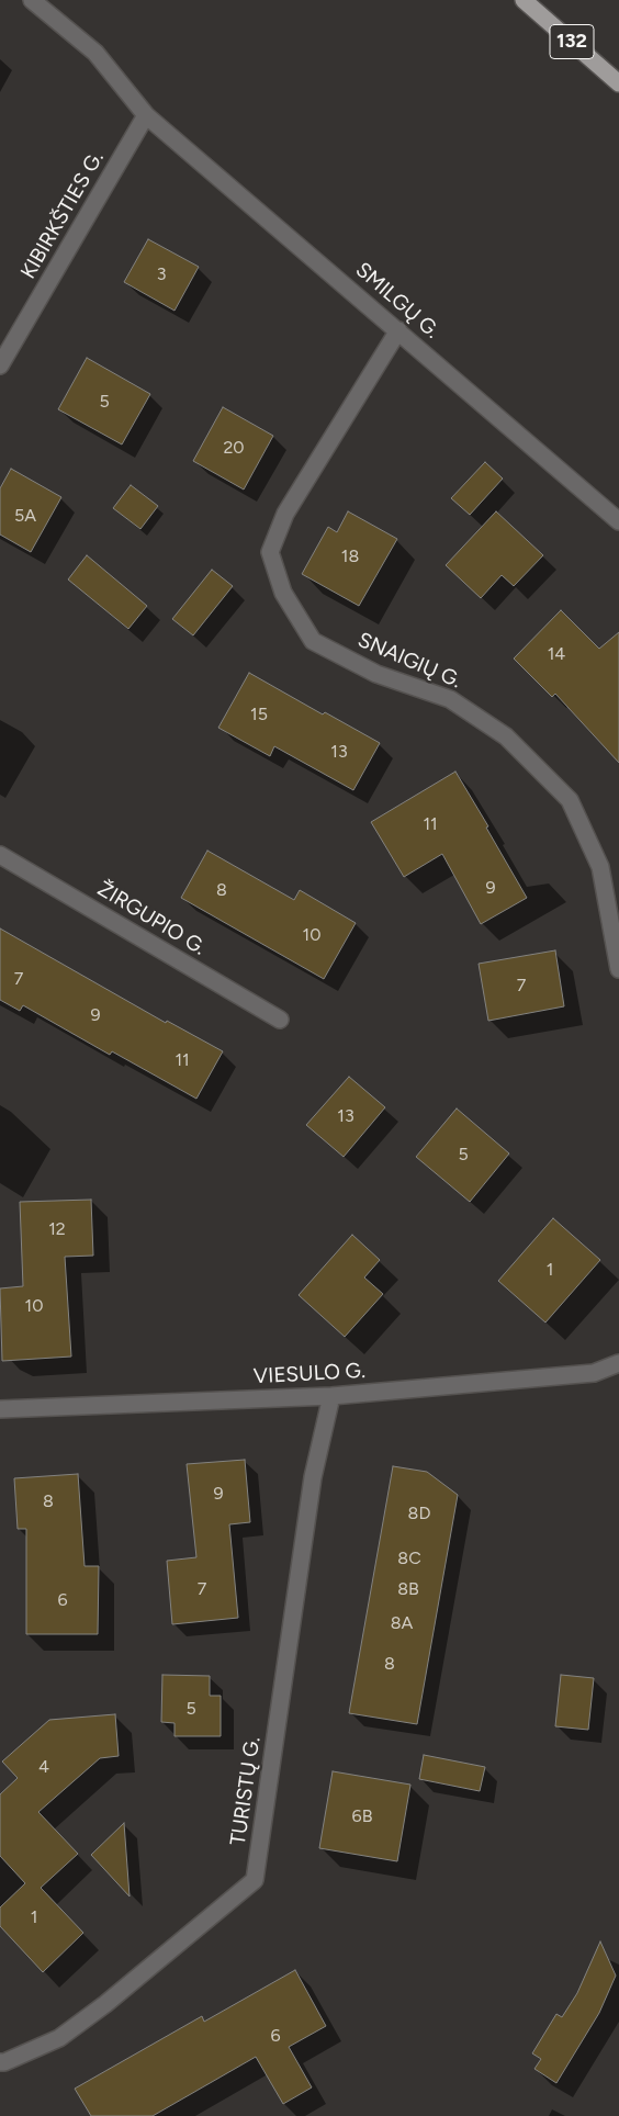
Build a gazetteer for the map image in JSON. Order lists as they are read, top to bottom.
{
  "streets": {
    "main road": ["132"],
    "street": [
      "KIBIRKŠTIES G.",
      "SMILGŲ G.",
      "SNAIGIŲ G.",
      "ŽIRGUPIO G.",
      "VIESULO G.",
      "TURISTŲ G."
    ]
  },
  "crossings": [
    ["KIBIRKŠTIES G.", "SMILGŲ G."],
    ["SMILGŲ G.", "SNAIGIŲ G."],
    ["VIESULO G.", "TURISTŲ G."]
  ],
  "house_numbers": [
    "3",
    "5",
    "20",
    "5A",
    "18",
    "14",
    "15",
    "13",
    "11",
    "9",
    "8",
    "10",
    "7",
    "7",
    "9",
    "11",
    "13",
    "5",
    "12",
    "1",
    "10",
    "9",
    "8",
    "8D",
    "8C",
    "7",
    "8B",
    "6",
    "8A",
    "8",
    "5",
    "4",
    "6B",
    "1",
    "6"
  ]
}
